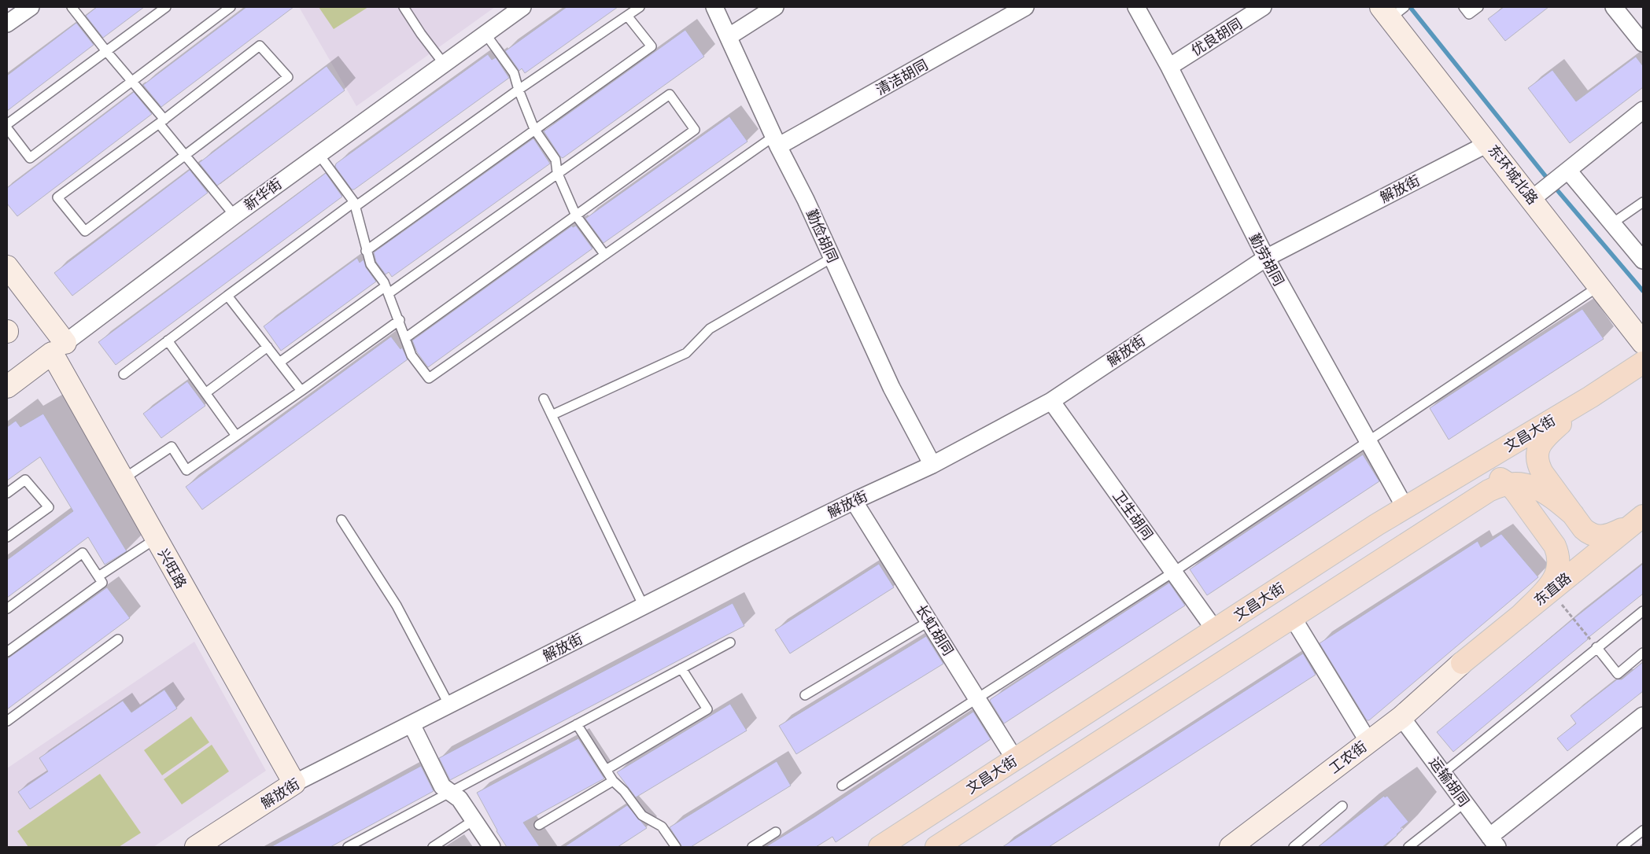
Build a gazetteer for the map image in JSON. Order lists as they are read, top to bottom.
{
  "streets": {
    "main road": ["文昌大街", "东直路"],
    "street": [
      "优良胡同",
      "清洁胡同",
      "东环城北路",
      "解放街",
      "新华街",
      "勤俭胡同",
      "勤劳胡同",
      "卫生胡同",
      "兴旺路",
      "长虹胡同",
      "工农街",
      "运输胡同"
    ]
  },
  "crossings": [
    ["优良胡同", "勤劳胡同"],
    ["清洁胡同", "勤俭胡同"],
    ["东环城北路", "解放街"],
    ["解放街", "勤俭胡同"],
    ["解放街", "勤劳胡同"],
    ["解放街", "卫生胡同"],
    ["解放街", "兴旺路"],
    ["解放街", "长虹胡同"],
    ["新华街", "兴旺路"],
    ["勤劳胡同", "文昌大街"],
    ["文昌大街", "卫生胡同"],
    ["文昌大街", "长虹胡同"],
    ["东直路", "工农街"],
    ["工农街", "运输胡同"]
  ]
}
